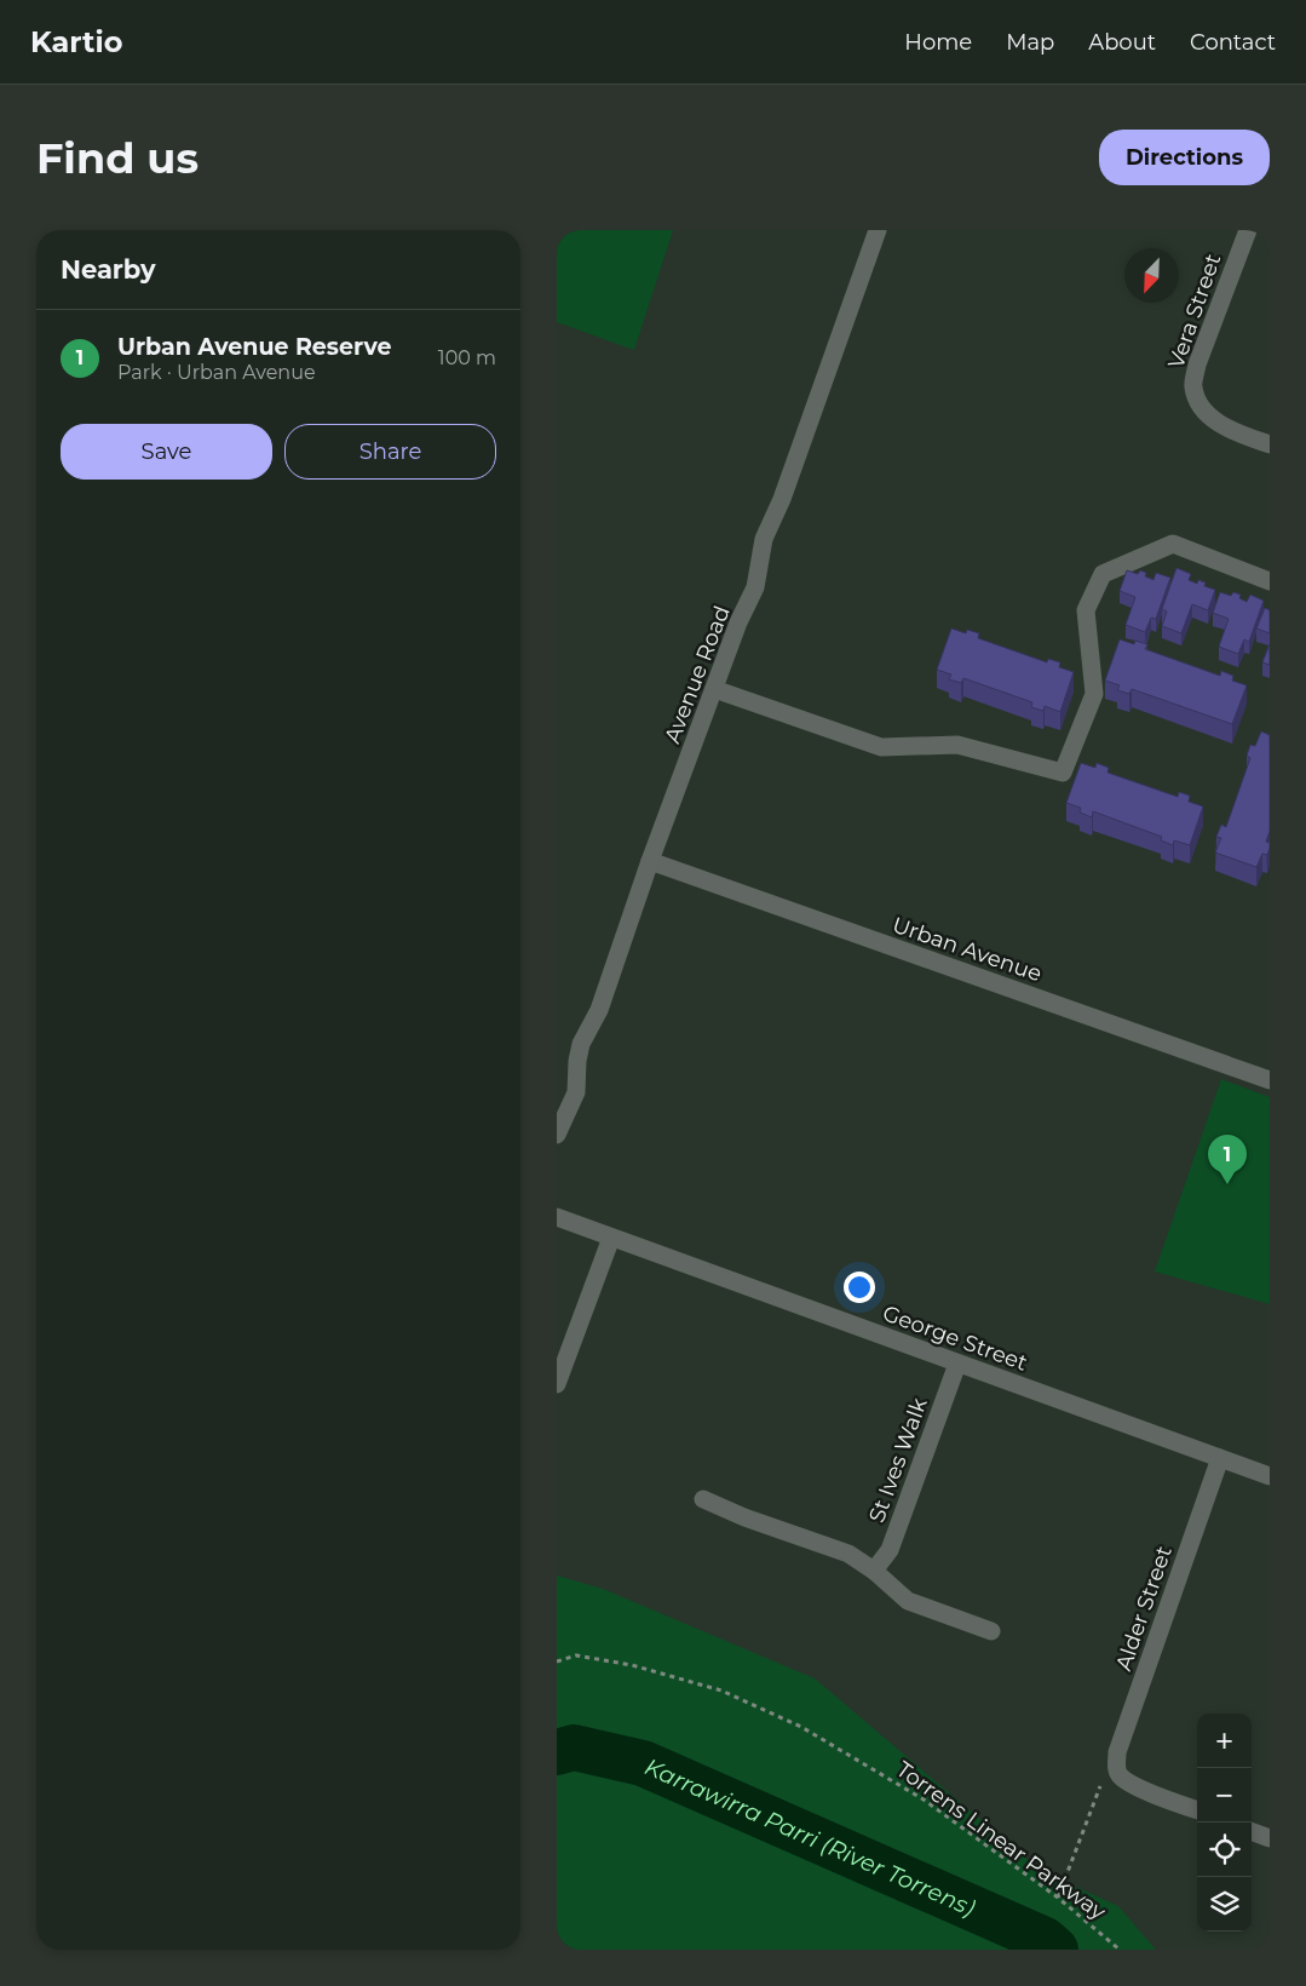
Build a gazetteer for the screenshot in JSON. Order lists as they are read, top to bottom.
{
  "streets": {
    "street": [
      "Vera Street",
      "Avenue Road",
      "Urban Avenue",
      "George Street",
      "St Ives Walk",
      "Alder Street"
    ],
    "path": ["Torrens Linear Parkway"]
  },
  "crossings": [
    ["Avenue Road", "Urban Avenue"],
    ["George Street", "St Ives Walk"],
    ["George Street", "Alder Street"]
  ],
  "water": ["Karrawirra Parri (River Torrens)"],
  "north": "bottom left",
  "page": {
    "header": "Kartio",
    "nav": [
      "Home",
      "Map",
      "About",
      "Contact"
    ],
    "buttons": [
      "Directions",
      ["Save", "Share"]
    ],
    "title": "Find us",
    "heading": "Nearby",
    "list": [
      {
        "mark": "1",
        "name": "Urban Avenue Reserve",
        "note": "Park · Urban Avenue",
        "value": "100 m"
      }
    ],
    "pins": "1",
    "map_buttons": ["+", "−"]
  }
}
